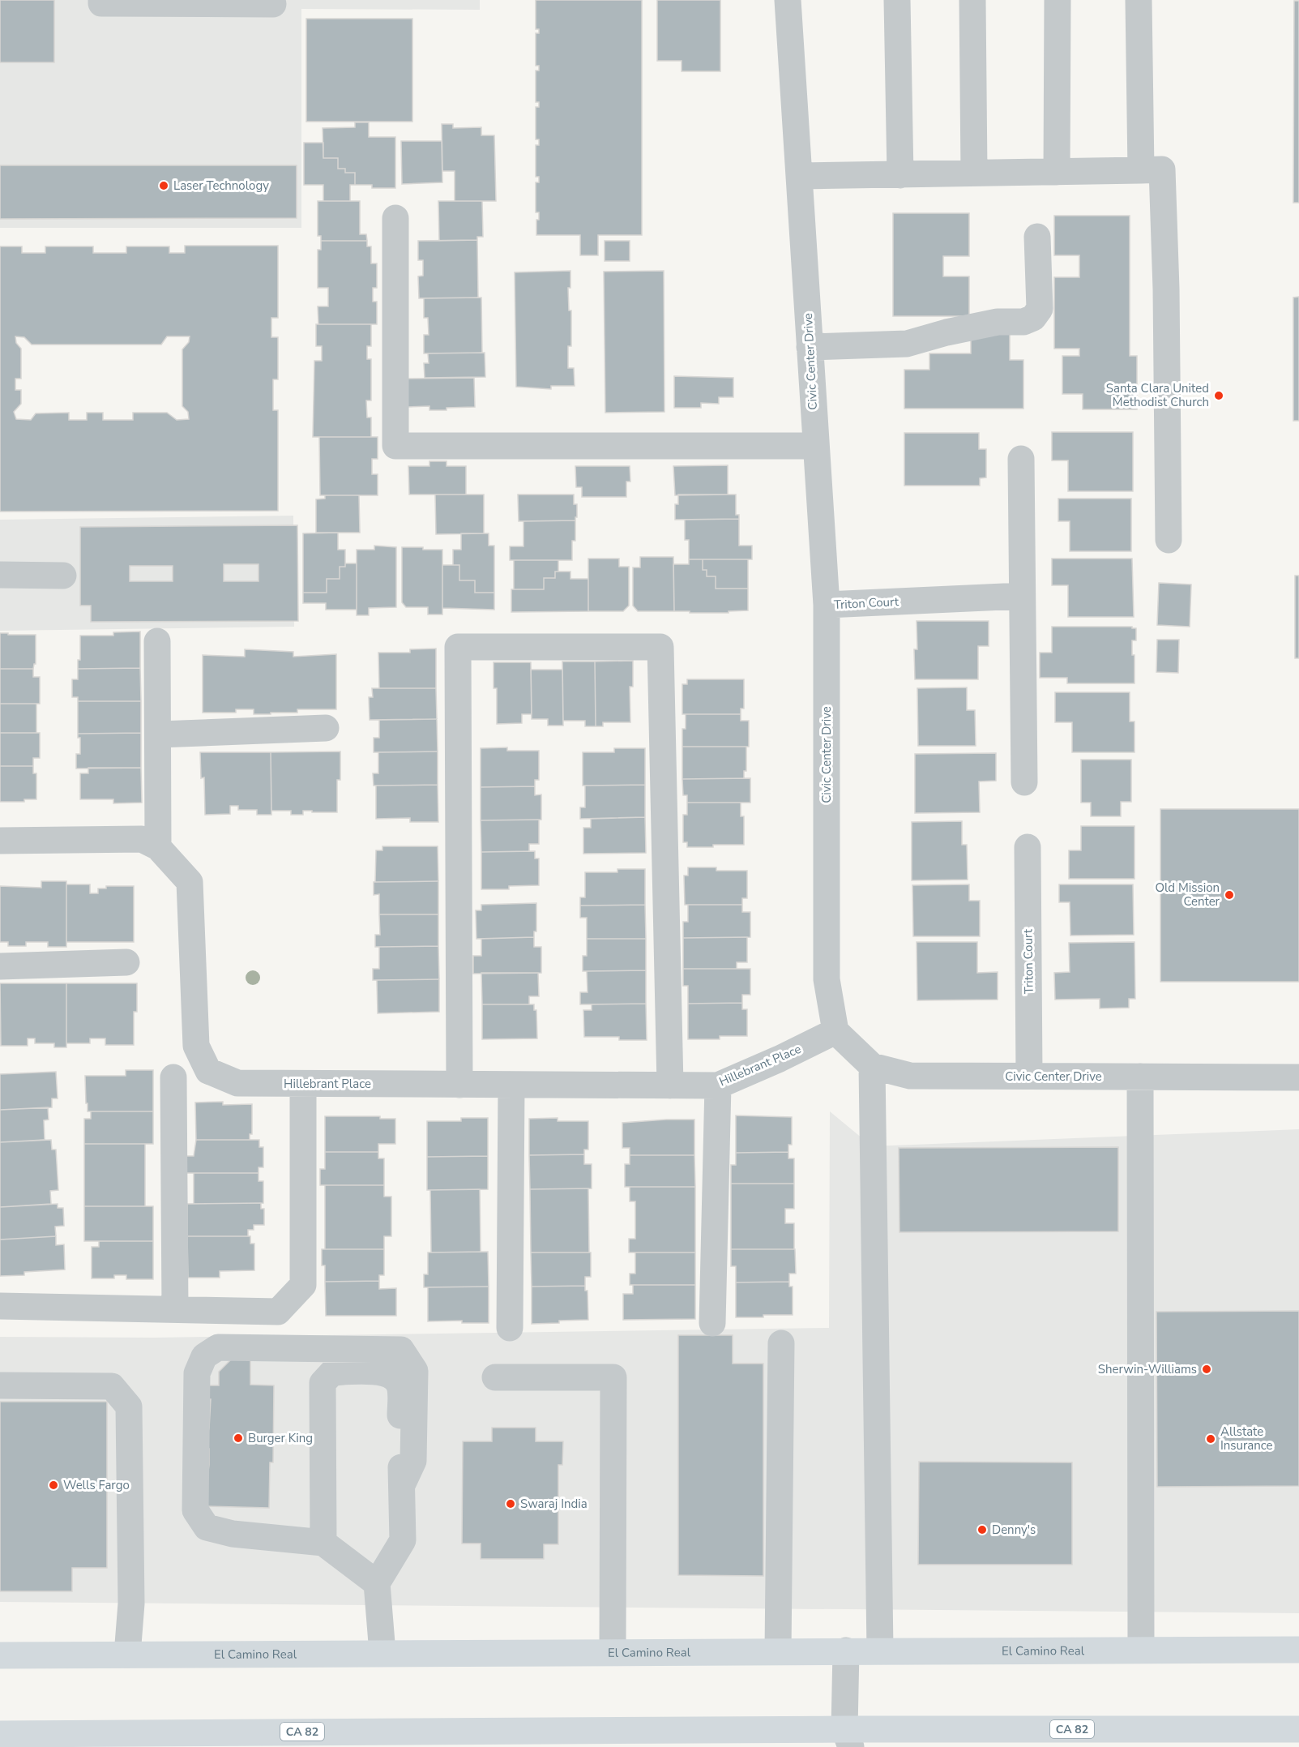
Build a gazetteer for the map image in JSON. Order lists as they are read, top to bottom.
{
  "streets": {
    "main road": ["El Camino Real", "CA 82"],
    "street": ["Civic Center Drive", "Triton Court", "Hillebrant Place"]
  },
  "crossings": [
    ["Civic Center Drive", "Triton Court"],
    ["Civic Center Drive", "Hillebrant Place"]
  ],
  "places": [
    "Laser Technology",
    "Santa Clara United Methodist Church",
    "Old Mission Center",
    "Sherwin-Williams",
    "Burger King",
    "Allstate Insurance",
    "Wells Fargo",
    "Swaraj India",
    "Denny's"
  ]
}
